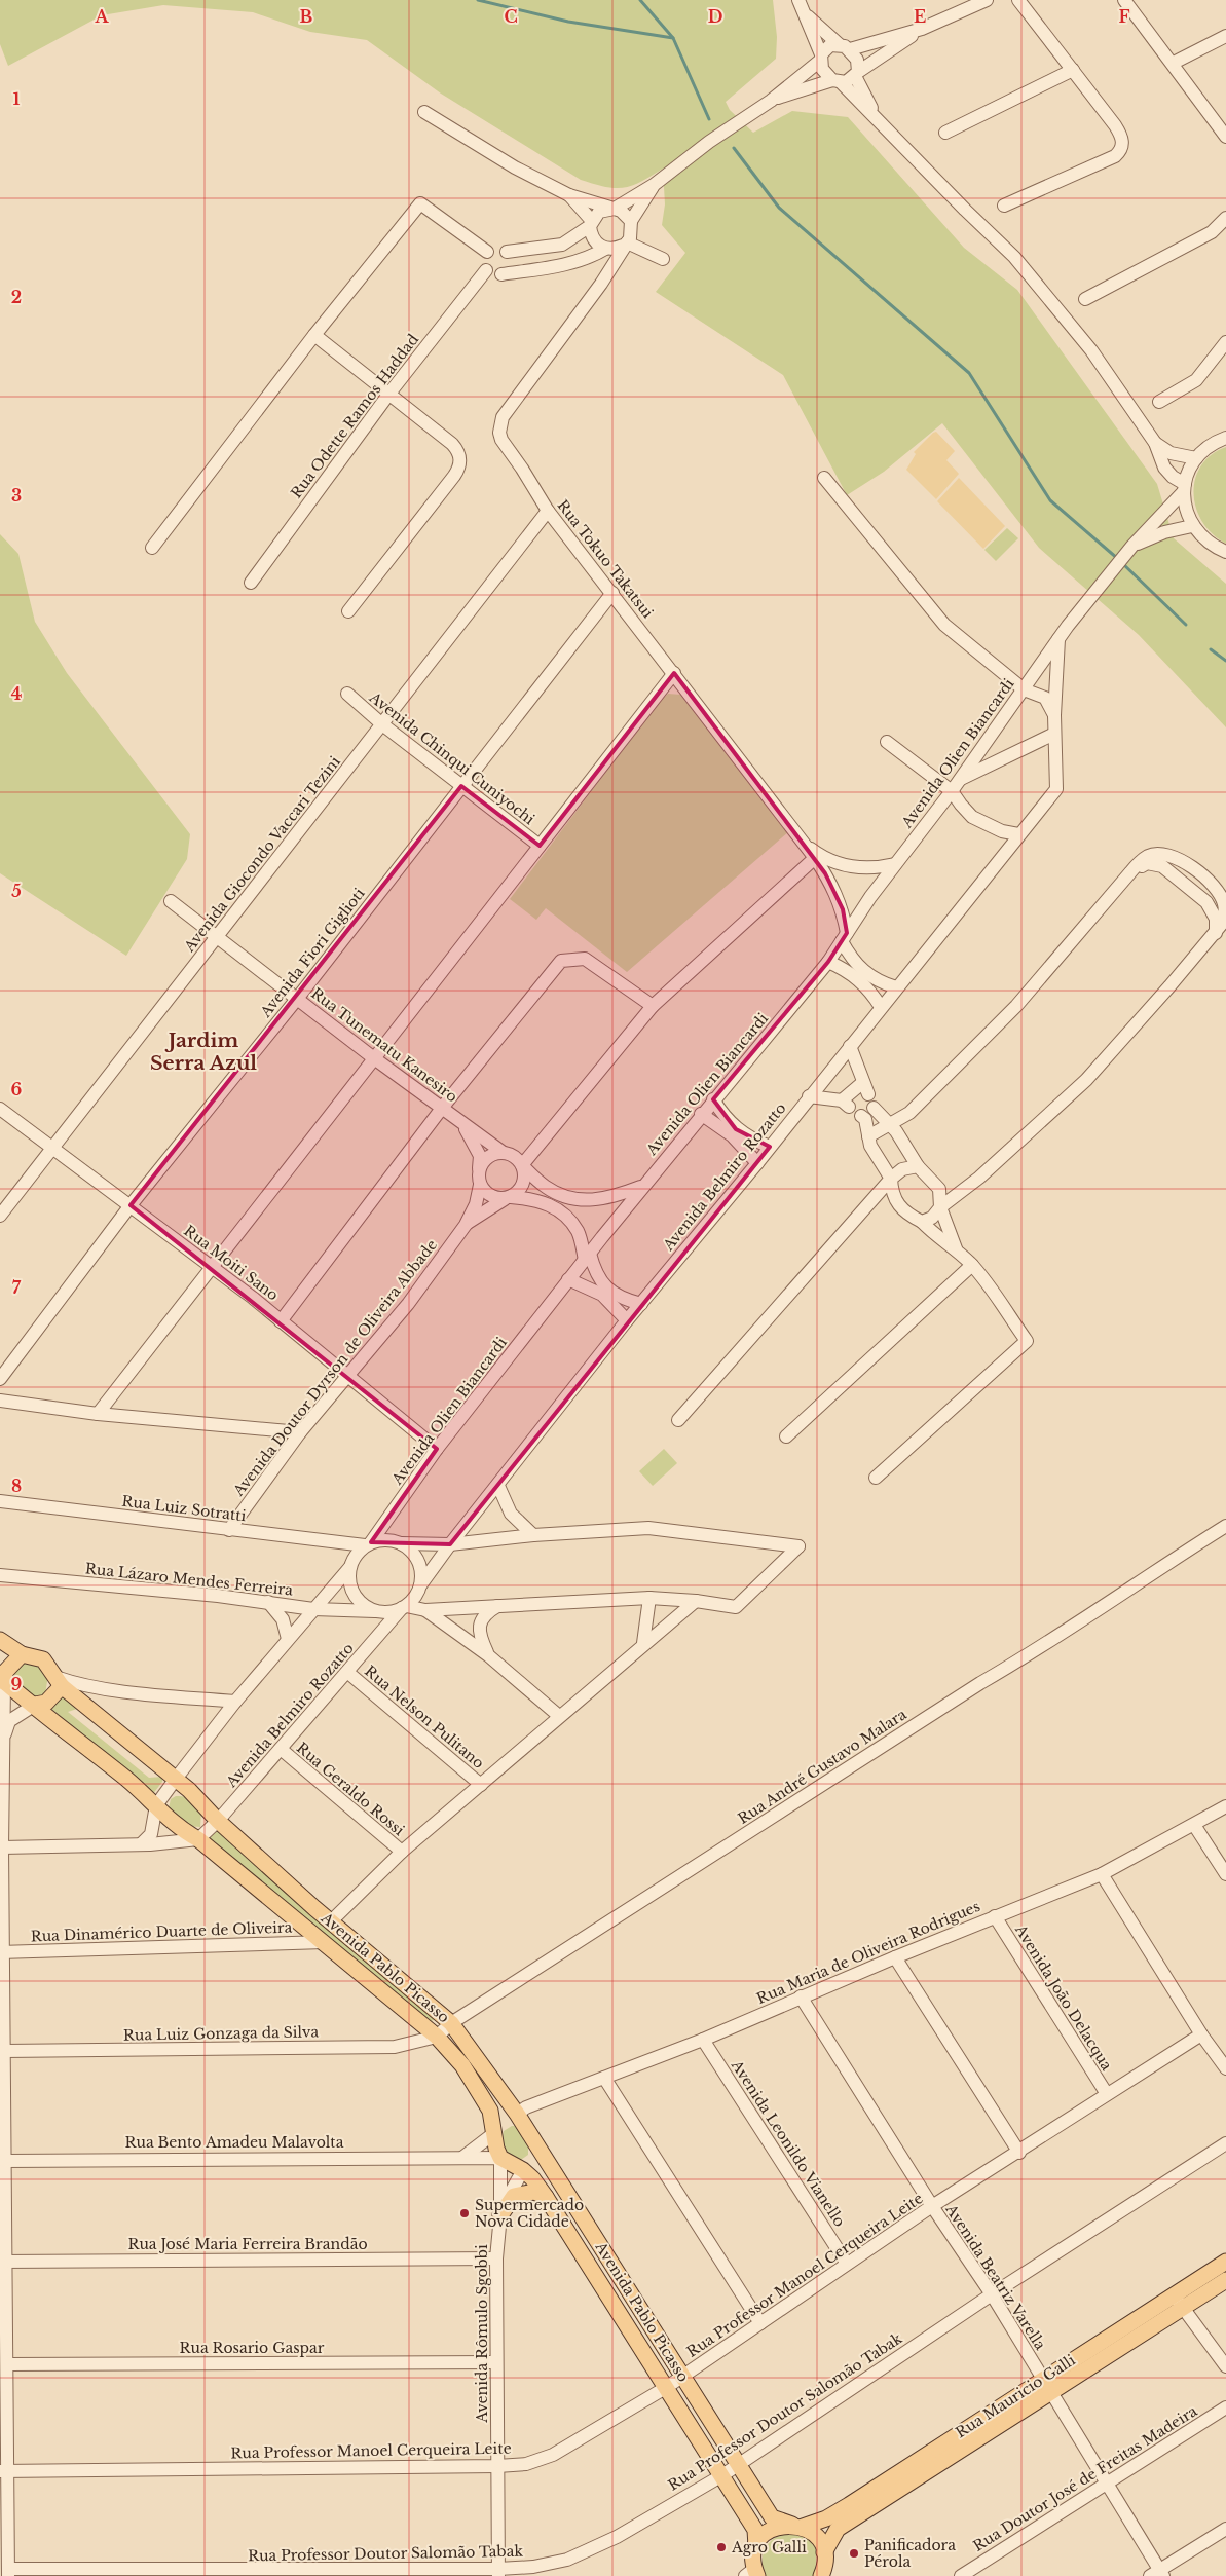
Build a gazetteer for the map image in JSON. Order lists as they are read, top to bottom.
{
  "streets": {
    "main road": ["Avenida Pablo Picasso", "Rua Mauricio Galli"],
    "street": [
      "Rua Odette Ramos Haddad",
      "Rua Tokuo Takatsui",
      "Avenida Olien Biancardi",
      "Avenida Chinqui Cuniyochi",
      "Avenida Giocondo Vaccari Tezini",
      "Avenida Fiori Giglioti",
      "Rua Tunematu Kanesiro",
      "Avenida Belmiro Rozatto",
      "Rua Moiti Sano",
      "Avenida Doutor Dyrson de Oliveira Abbade",
      "Rua Luiz Sotratti",
      "Rua Lázaro Mendes Ferreira",
      "Rua Nelson Pulitano",
      "Rua André Gustavo Malara",
      "Rua Geraldo Rossi",
      "Rua Dinamérico Duarte de Oliveira",
      "Rua Maria de Oliveira Rodrigues",
      "Avenida João Delacqua",
      "Rua Luiz Gonzaga da Silva",
      "Rua Bento Amadeu Malavolta",
      "Avenida Leonildo Vianello",
      "Rua José Maria Ferreira Brandão",
      "Rua Professor Manoel Cerqueira Leite",
      "Avenida Beatriz Varella",
      "Avenida Rômulo Sgobbi",
      "Rua Rosario Gaspar",
      "Rua Professor Doutor Salomão Tabak",
      "Rua Doutor José de Freitas Madeira"
    ]
  },
  "crossings": [
    ["Rua Tokuo Takatsui", "Avenida Olien Biancardi"],
    ["Rua Tokuo Takatsui", "Avenida Giocondo Vaccari Tezini"],
    ["Rua Tokuo Takatsui", "Avenida Fiori Giglioti"],
    ["Avenida Olien Biancardi", "Avenida Belmiro Rozatto"],
    ["Avenida Olien Biancardi", "Rua Moiti Sano"],
    ["Avenida Olien Biancardi", "Rua Luiz Sotratti"],
    ["Avenida Olien Biancardi", "Rua Lázaro Mendes Ferreira"],
    ["Avenida Chinqui Cuniyochi", "Avenida Giocondo Vaccari Tezini"],
    ["Avenida Chinqui Cuniyochi", "Avenida Fiori Giglioti"],
    ["Avenida Giocondo Vaccari Tezini", "Rua Tunematu Kanesiro"],
    ["Avenida Giocondo Vaccari Tezini", "Rua Moiti Sano"],
    ["Avenida Fiori Giglioti", "Rua Tunematu Kanesiro"],
    ["Avenida Fiori Giglioti", "Rua Moiti Sano"],
    ["Rua Tunematu Kanesiro", "Avenida Doutor Dyrson de Oliveira Abbade"],
    ["Avenida Belmiro Rozatto", "Rua Luiz Sotratti"],
    ["Avenida Belmiro Rozatto", "Rua Lázaro Mendes Ferreira"],
    ["Avenida Belmiro Rozatto", "Rua Nelson Pulitano"],
    ["Avenida Belmiro Rozatto", "Rua Geraldo Rossi"],
    ["Avenida Belmiro Rozatto", "Avenida Pablo Picasso"],
    ["Rua Moiti Sano", "Avenida Doutor Dyrson de Oliveira Abbade"],
    ["Avenida Doutor Dyrson de Oliveira Abbade", "Rua Luiz Sotratti"],
    ["Rua Luiz Sotratti", "Rua Lázaro Mendes Ferreira"],
    ["Rua André Gustavo Malara", "Avenida Pablo Picasso"],
    ["Rua André Gustavo Malara", "Rua Luiz Gonzaga da Silva"],
    ["Rua Dinamérico Duarte de Oliveira", "Avenida Pablo Picasso"],
    ["Rua Maria de Oliveira Rodrigues", "Avenida Pablo Picasso"],
    ["Rua Maria de Oliveira Rodrigues", "Avenida João Delacqua"],
    ["Rua Maria de Oliveira Rodrigues", "Avenida Leonildo Vianello"],
    ["Rua Maria de Oliveira Rodrigues", "Avenida Beatriz Varella"],
    ["Avenida Pablo Picasso", "Rua Luiz Gonzaga da Silva"],
    ["Avenida Pablo Picasso", "Rua Bento Amadeu Malavolta"],
    ["Avenida Pablo Picasso", "Rua Professor Manoel Cerqueira Leite"],
    ["Avenida Pablo Picasso", "Avenida Rômulo Sgobbi"],
    ["Avenida Pablo Picasso", "Rua Mauricio Galli"],
    ["Avenida Pablo Picasso", "Rua Professor Doutor Salomão Tabak"],
    ["Avenida João Delacqua", "Rua Professor Manoel Cerqueira Leite"],
    ["Rua Bento Amadeu Malavolta", "Avenida Rômulo Sgobbi"],
    ["Avenida Leonildo Vianello", "Rua Professor Manoel Cerqueira Leite"],
    ["Rua José Maria Ferreira Brandão", "Avenida Rômulo Sgobbi"],
    ["Rua Professor Manoel Cerqueira Leite", "Avenida Beatriz Varella"],
    ["Rua Professor Manoel Cerqueira Leite", "Avenida Rômulo Sgobbi"],
    ["Avenida Beatriz Varella", "Rua Mauricio Galli"],
    ["Avenida Beatriz Varella", "Rua Professor Doutor Salomão Tabak"],
    ["Avenida Beatriz Varella", "Rua Doutor José de Freitas Madeira"],
    ["Avenida Rômulo Sgobbi", "Rua Rosario Gaspar"],
    ["Avenida Rômulo Sgobbi", "Rua Professor Doutor Salomão Tabak"]
  ],
  "districts": ["Jardim Serra Azul"],
  "places": ["Supermercado Nova Cidade", "Agro Galli", "Panificadora Pérola"],
  "grid": {
    "columns": [
      "A",
      "B",
      "C",
      "D",
      "E",
      "F"
    ],
    "rows": [
      "1",
      "2",
      "3",
      "4",
      "5",
      "6",
      "7",
      "8",
      "9"
    ]
  }
}
